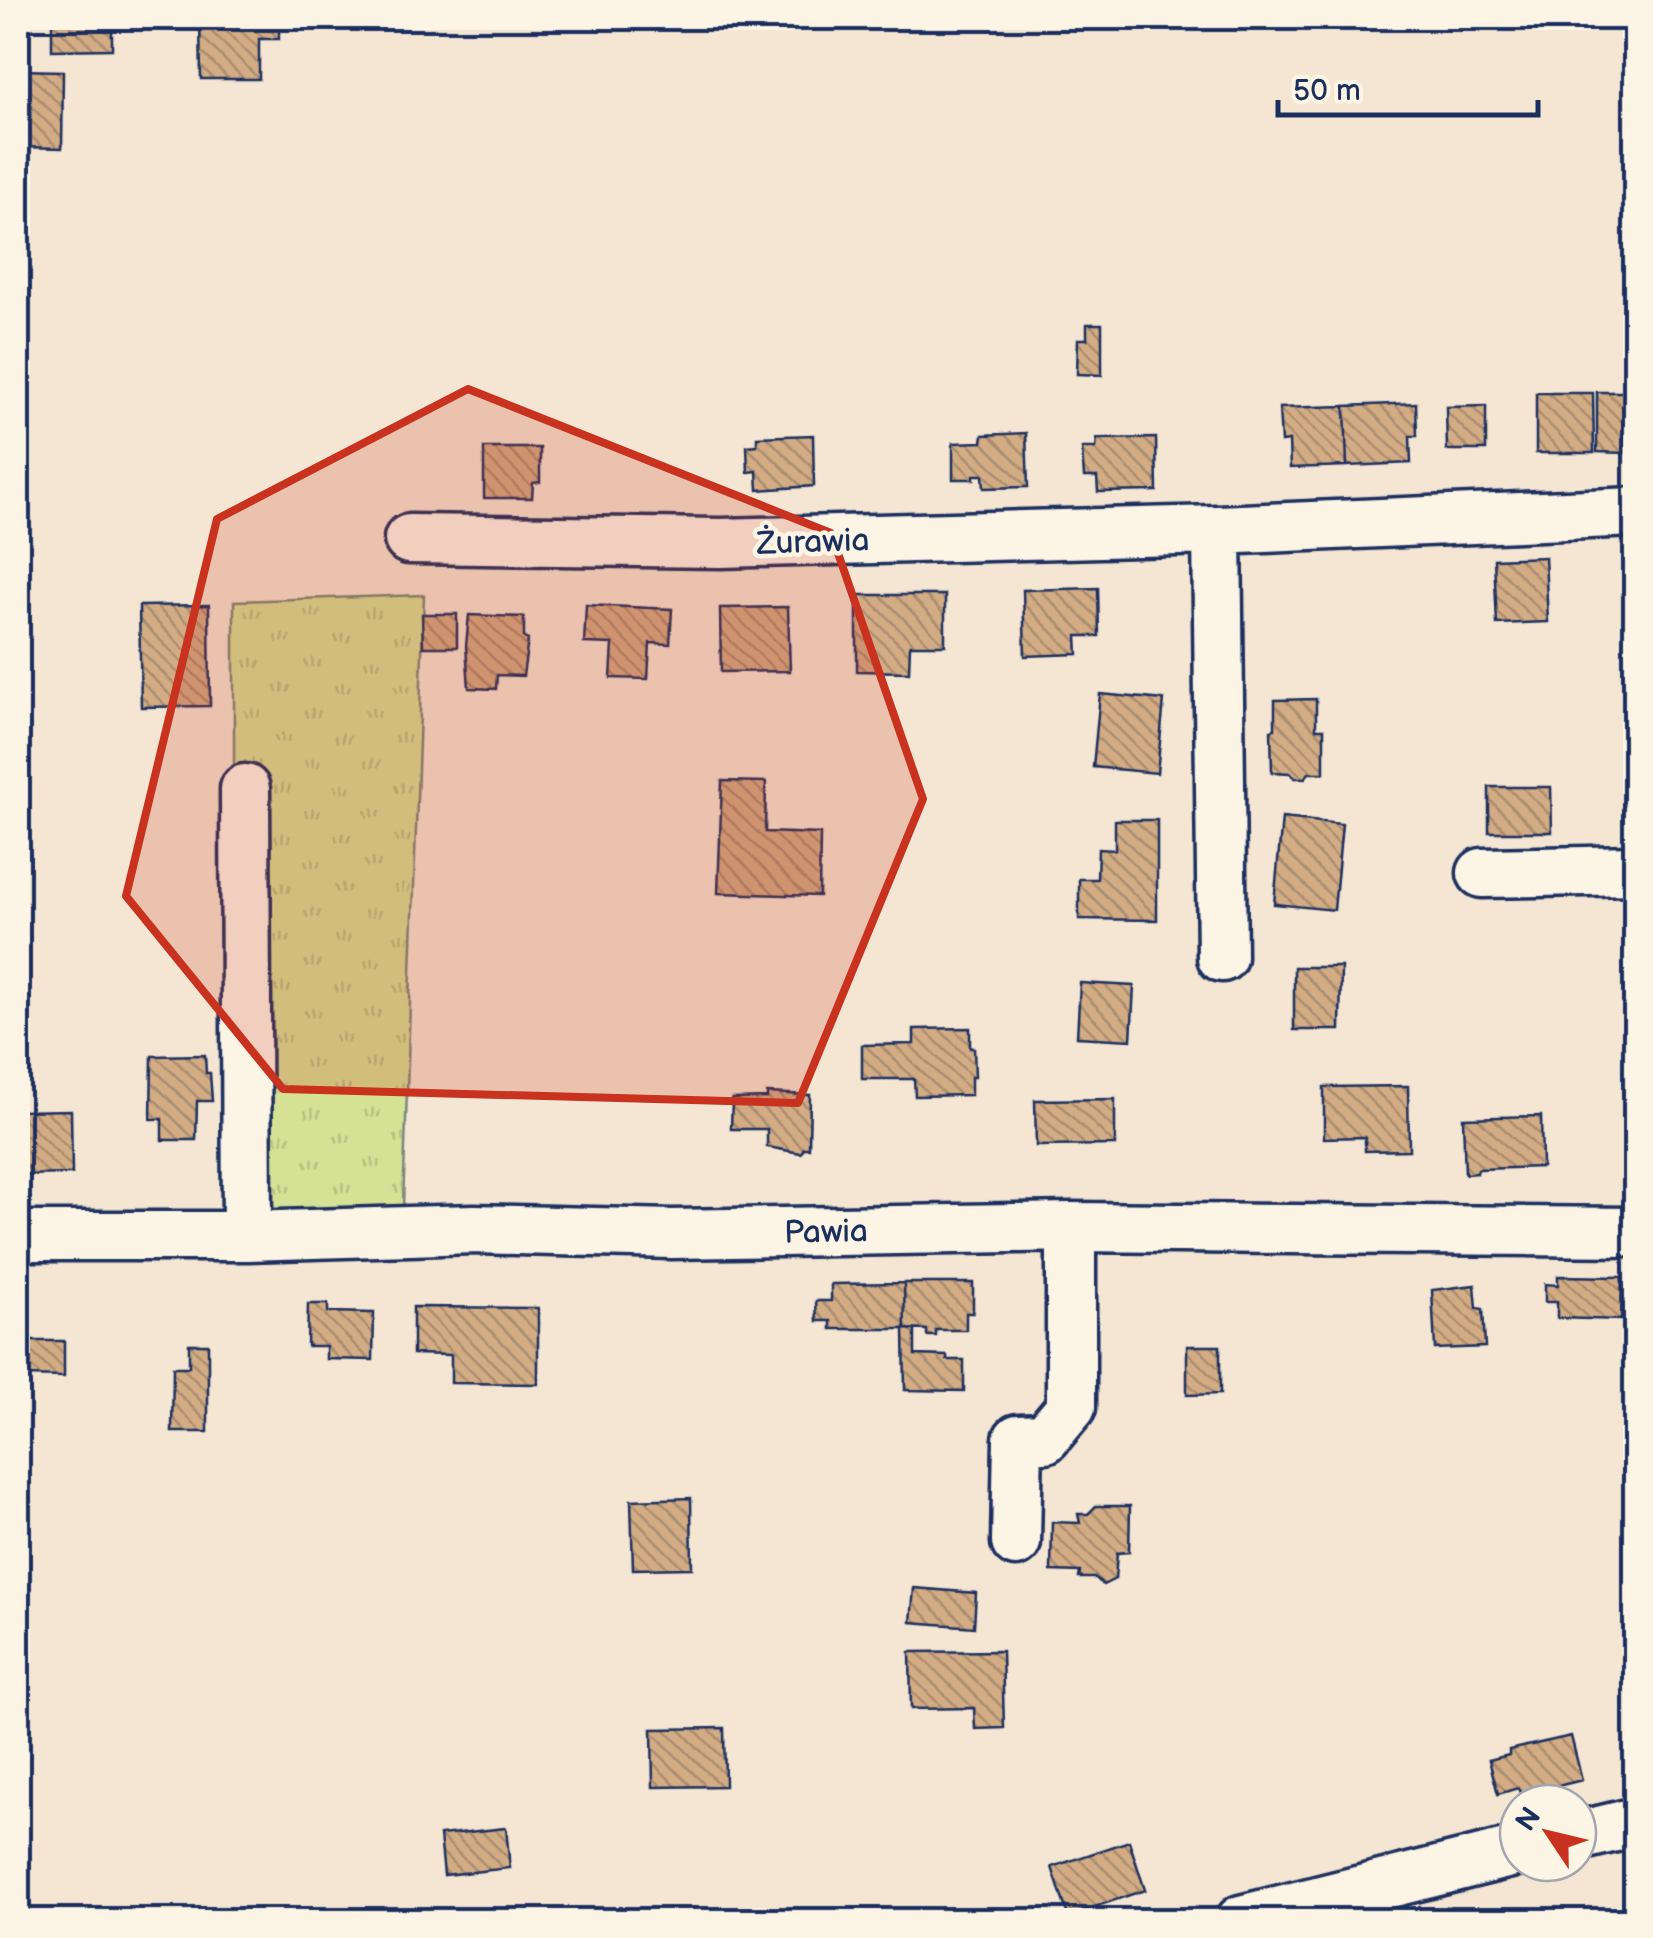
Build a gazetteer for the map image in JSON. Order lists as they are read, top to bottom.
{
  "streets": {
    "street": ["Żurawia", "Pawia"]
  },
  "scale_bar": "50 m",
  "north": "top left"
}
